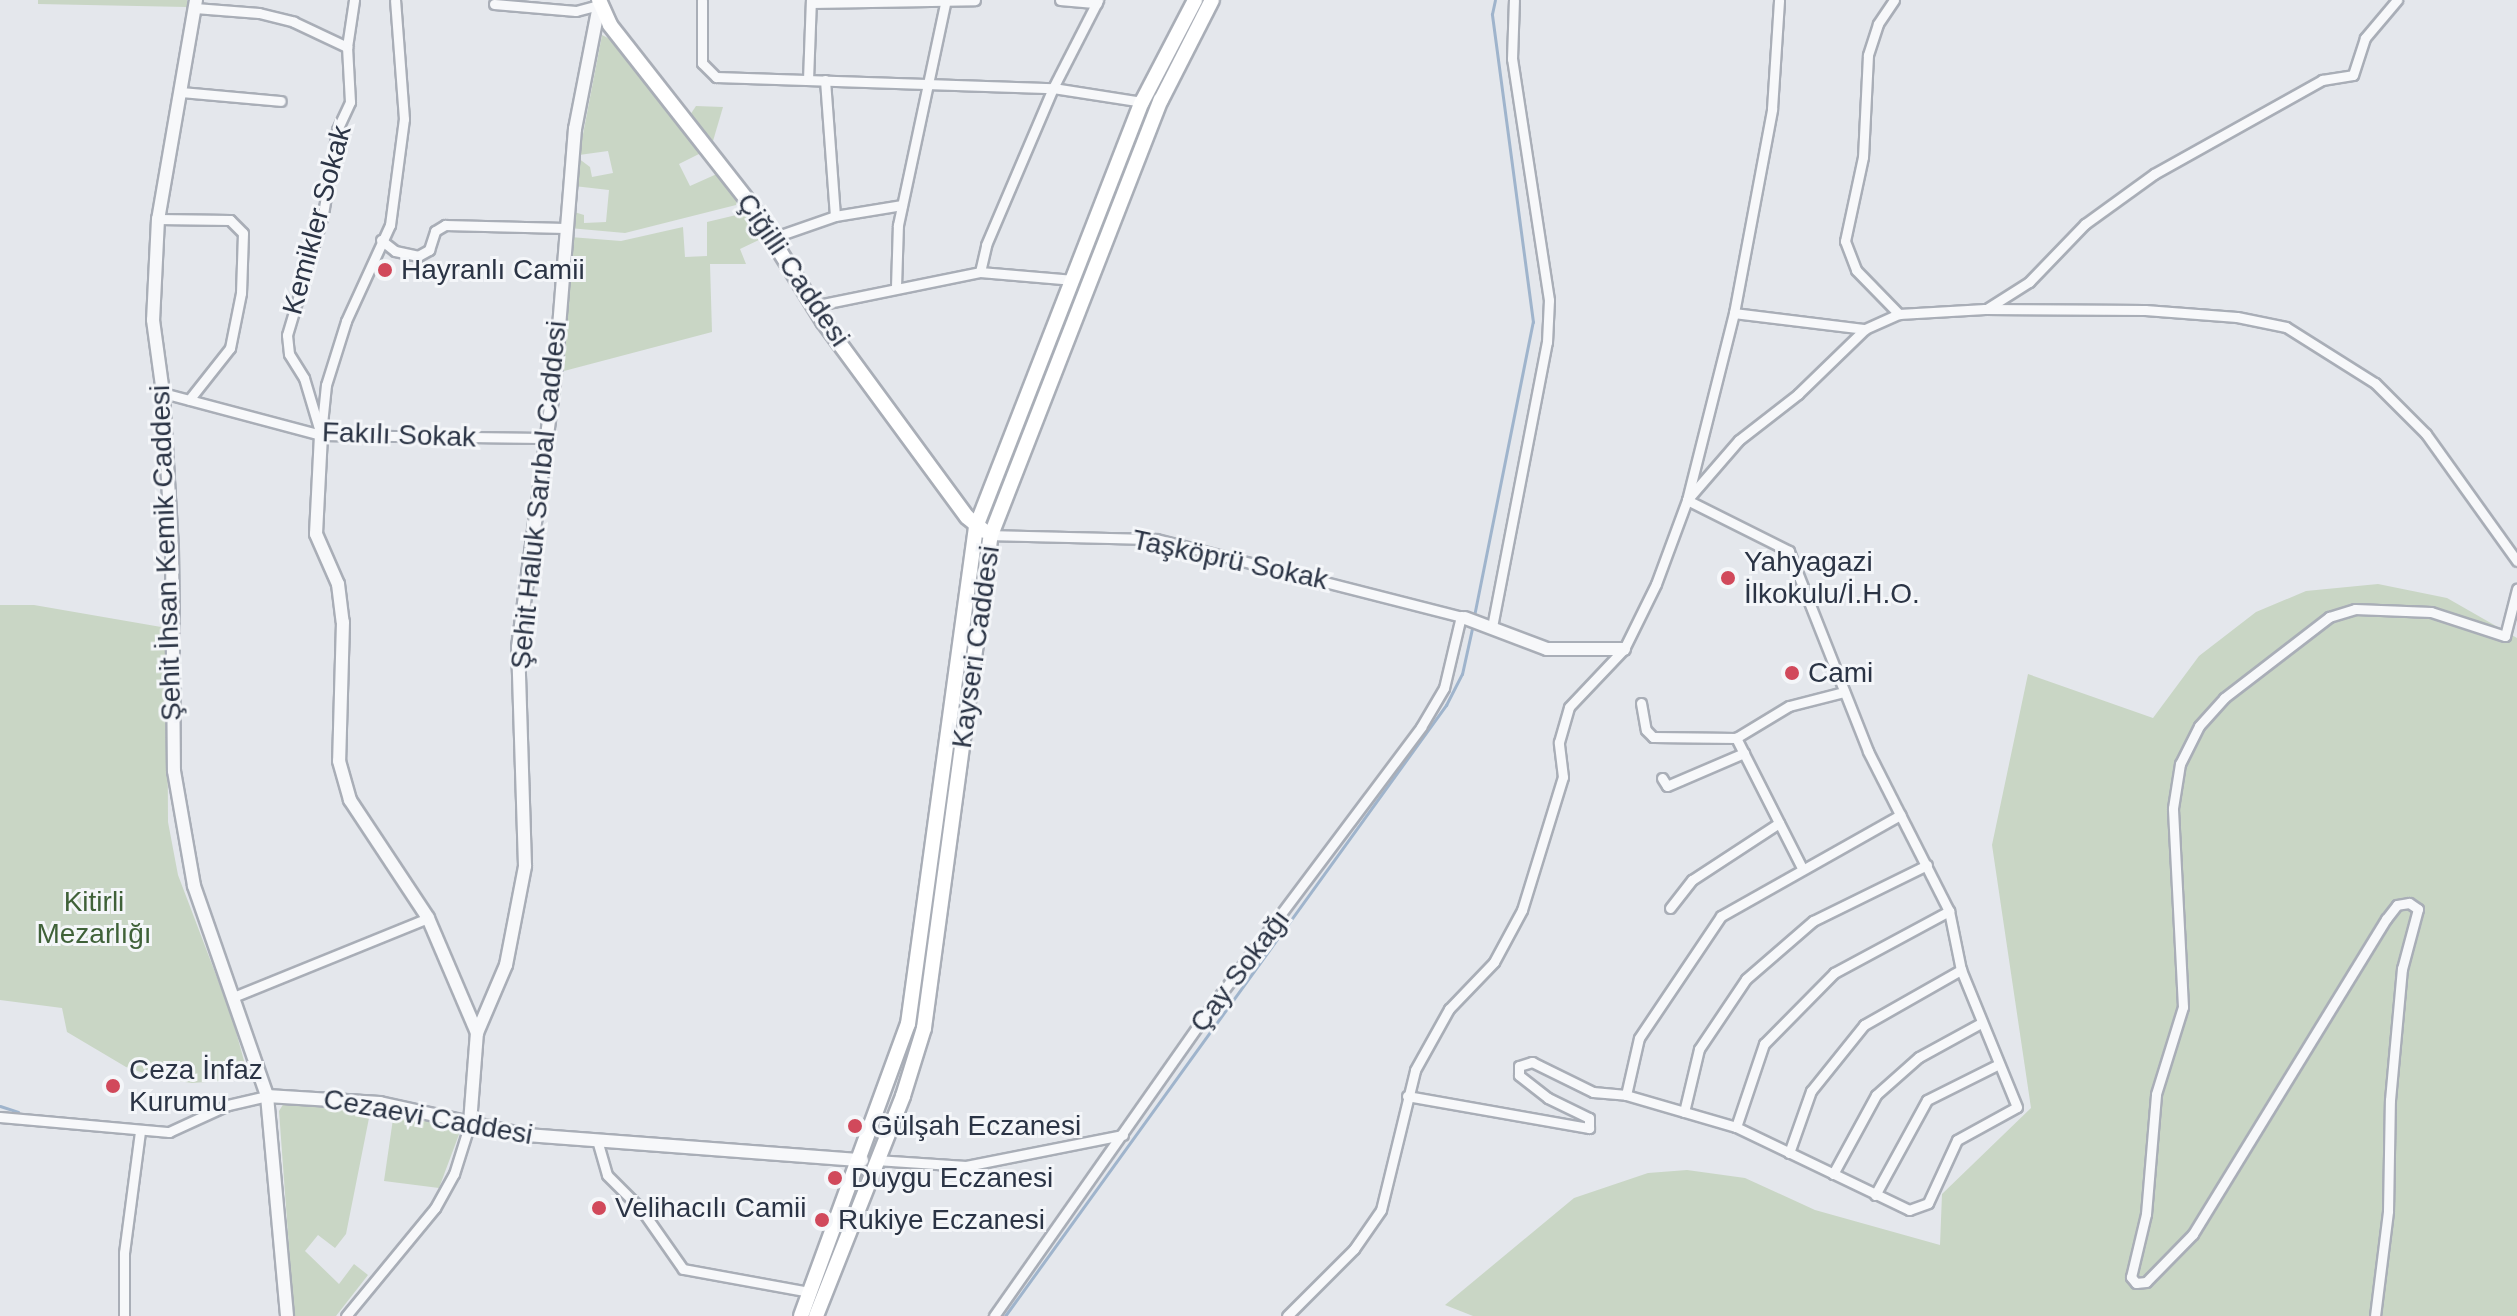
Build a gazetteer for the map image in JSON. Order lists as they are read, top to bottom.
{
  "streets": {
    "main road": ["Çiğilli Caddesi", "Kayseri Caddesi"],
    "street": [
      "Kemikler Sokak",
      "Fakılı Sokak",
      "Şehit Haluk Sarıbal Caddesi",
      "Şehit İhsan Kemik Caddesi",
      "Taşköprü Sokak",
      "Çay Sokağı",
      "Cezaevi Caddesi"
    ]
  },
  "crossings": [
    ["Kemikler Sokak", "Fakılı Sokak"],
    ["Çiğilli Caddesi", "Şehit Haluk Sarıbal Caddesi"],
    ["Çiğilli Caddesi", "Taşköprü Sokak"],
    ["Çiğilli Caddesi", "Kayseri Caddesi"],
    ["Fakılı Sokak", "Şehit Haluk Sarıbal Caddesi"],
    ["Fakılı Sokak", "Şehit İhsan Kemik Caddesi"],
    ["Şehit Haluk Sarıbal Caddesi", "Cezaevi Caddesi"],
    ["Şehit İhsan Kemik Caddesi", "Cezaevi Caddesi"],
    ["Taşköprü Sokak", "Kayseri Caddesi"],
    ["Taşköprü Sokak", "Çay Sokağı"],
    ["Kayseri Caddesi", "Cezaevi Caddesi"]
  ],
  "parks": ["Kitirli Mezarlığı"],
  "places": [
    "Hayranlı Camii",
    "Yahyagazi İlkokulu/İ.H.O.",
    "Cami",
    "Ceza İnfaz Kurumu",
    "Gülşah Eczanesi",
    "Duygu Eczanesi",
    "Velihacılı Camii",
    "Rukiye Eczanesi"
  ]
}
